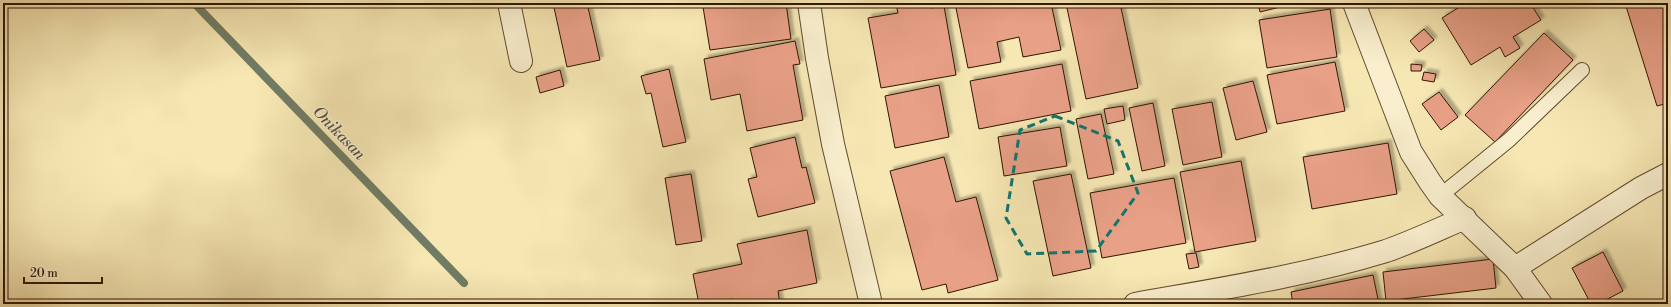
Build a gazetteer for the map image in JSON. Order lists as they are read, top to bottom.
{
  "water": ["Onikasan"],
  "scale_bar": "20 m"
}
